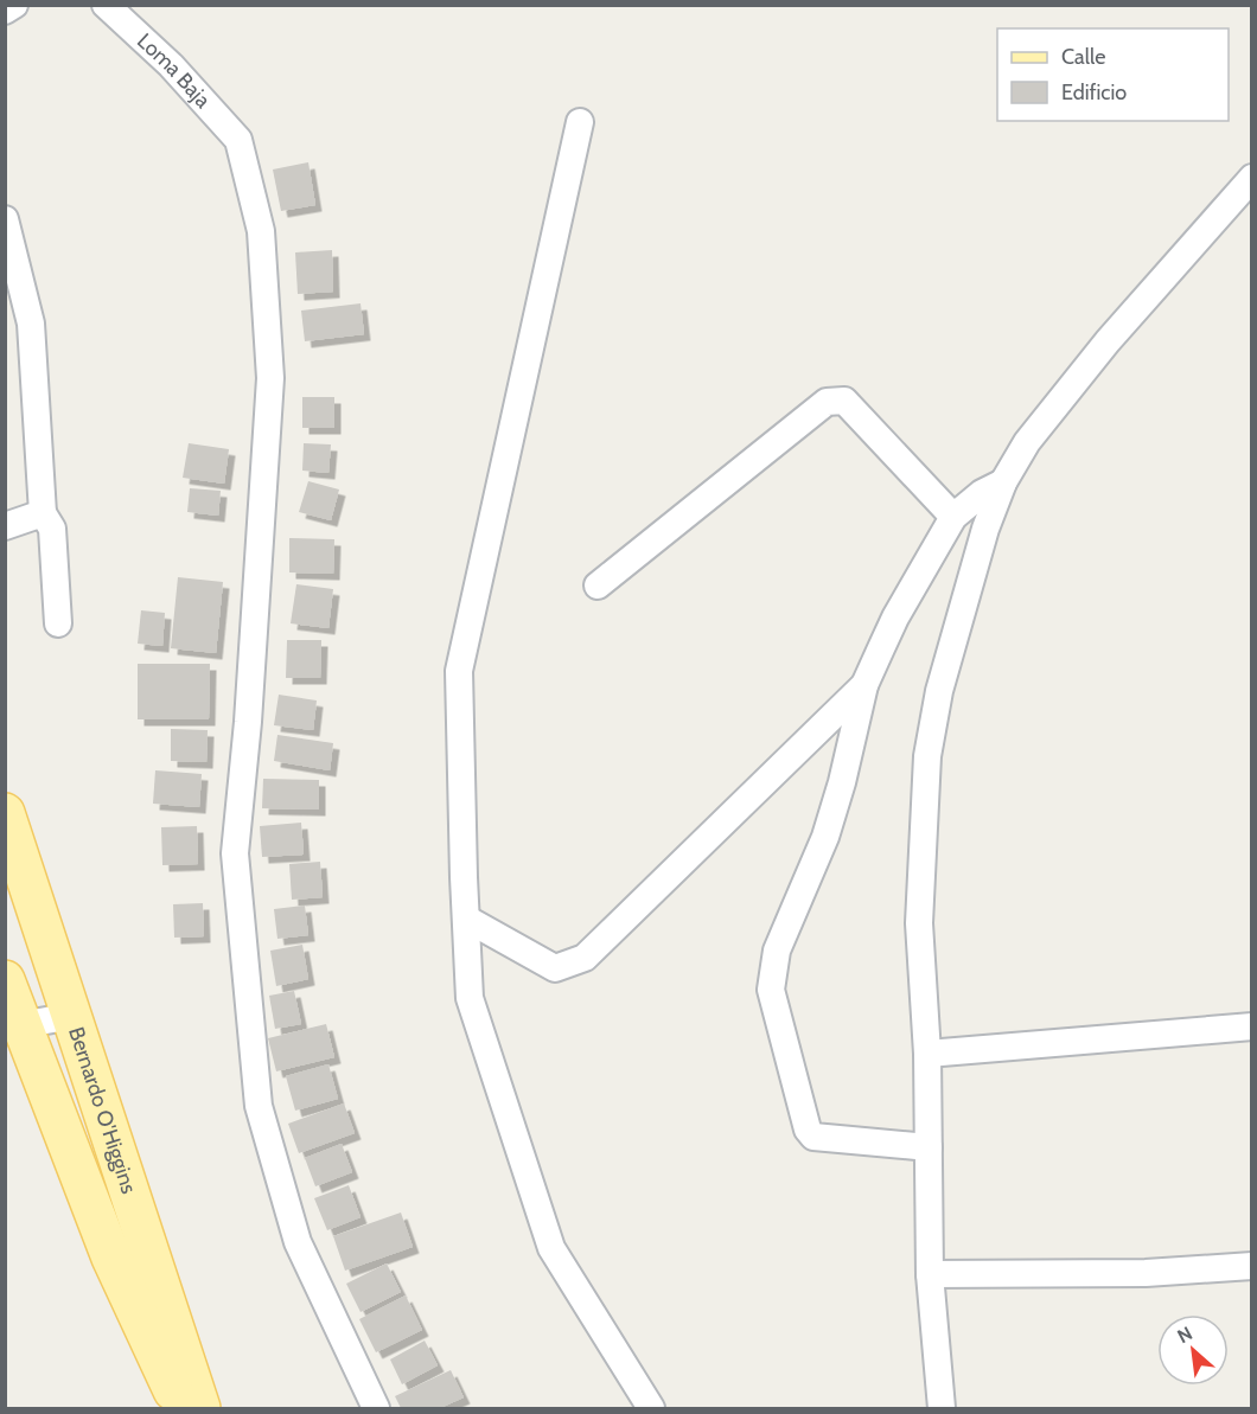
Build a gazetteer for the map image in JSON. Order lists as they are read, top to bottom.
{
  "streets": {
    "main road": ["Bernardo O'Higgins"],
    "street": ["Loma Baja"]
  },
  "legend": ["Calle", "Edificio"],
  "north": "top left"
}
